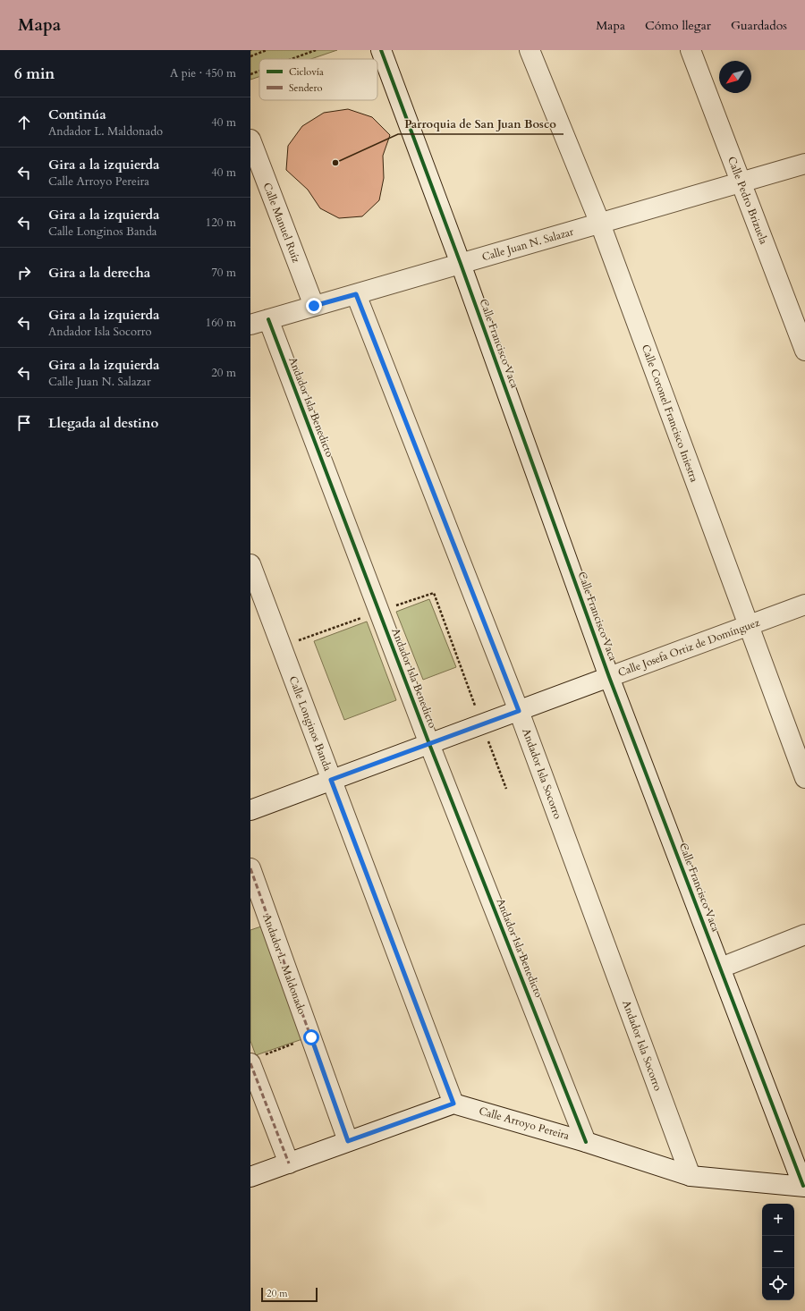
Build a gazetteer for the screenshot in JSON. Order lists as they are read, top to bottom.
{
  "streets": {
    "street": [
      "Calle Pedro Brizuela",
      "Calle Manuel Ruíz",
      "Calle Juan N. Salazar",
      "Calle Francisco Vaca",
      "Andador Isla Benedicto",
      "Calle Coronel Francisco Iniestra",
      "Calle Josefa Ortiz de Domínguez",
      "Calle Longinos Banda",
      "Andador Isla Socorro",
      "Andador L. Maldonado",
      "Calle Arroyo Pereira"
    ]
  },
  "crossings": [
    ["Calle Pedro Brizuela", "Calle Juan N. Salazar"],
    ["Calle Manuel Ruíz", "Calle Juan N. Salazar"],
    ["Calle Juan N. Salazar", "Calle Francisco Vaca"],
    ["Calle Juan N. Salazar", "Andador Isla Benedicto"],
    ["Calle Juan N. Salazar", "Calle Coronel Francisco Iniestra"],
    ["Calle Juan N. Salazar", "Andador Isla Socorro"],
    ["Calle Francisco Vaca", "Calle Josefa Ortiz de Domínguez"],
    ["Calle Francisco Vaca", "Calle Arroyo Pereira"],
    ["Andador Isla Benedicto", "Calle Josefa Ortiz de Domínguez"],
    ["Andador Isla Benedicto", "Calle Arroyo Pereira"],
    ["Calle Coronel Francisco Iniestra", "Calle Josefa Ortiz de Domínguez"],
    ["Calle Josefa Ortiz de Domínguez", "Calle Longinos Banda"],
    ["Calle Josefa Ortiz de Domínguez", "Andador Isla Socorro"],
    ["Calle Longinos Banda", "Calle Arroyo Pereira"],
    ["Andador Isla Socorro", "Calle Arroyo Pereira"]
  ],
  "places": ["Parroquia de San Juan Bosco"],
  "legend": ["Ciclovía", "Sendero"],
  "scale_bar": "20 m",
  "north": "bottom left",
  "page": {
    "header": "Mapa",
    "nav": ["Mapa", "Cómo llegar", "Guardados"],
    "heading": ["6 min", "A pie · 450 m"],
    "list": [
      ["Continúa", "Andador L. Maldonado", "40 m"],
      ["Gira a la izquierda", "Calle Arroyo Pereira", "40 m"],
      ["Gira a la izquierda", "Calle Longinos Banda", "120 m"],
      ["Gira a la derecha", "70 m"],
      ["Gira a la izquierda", "Andador Isla Socorro", "160 m"],
      ["Gira a la izquierda", "Calle Juan N. Salazar", "20 m"],
      "Llegada al destino"
    ],
    "map_buttons": ["+", "−"],
    "scale": "20 m"
  }
}
